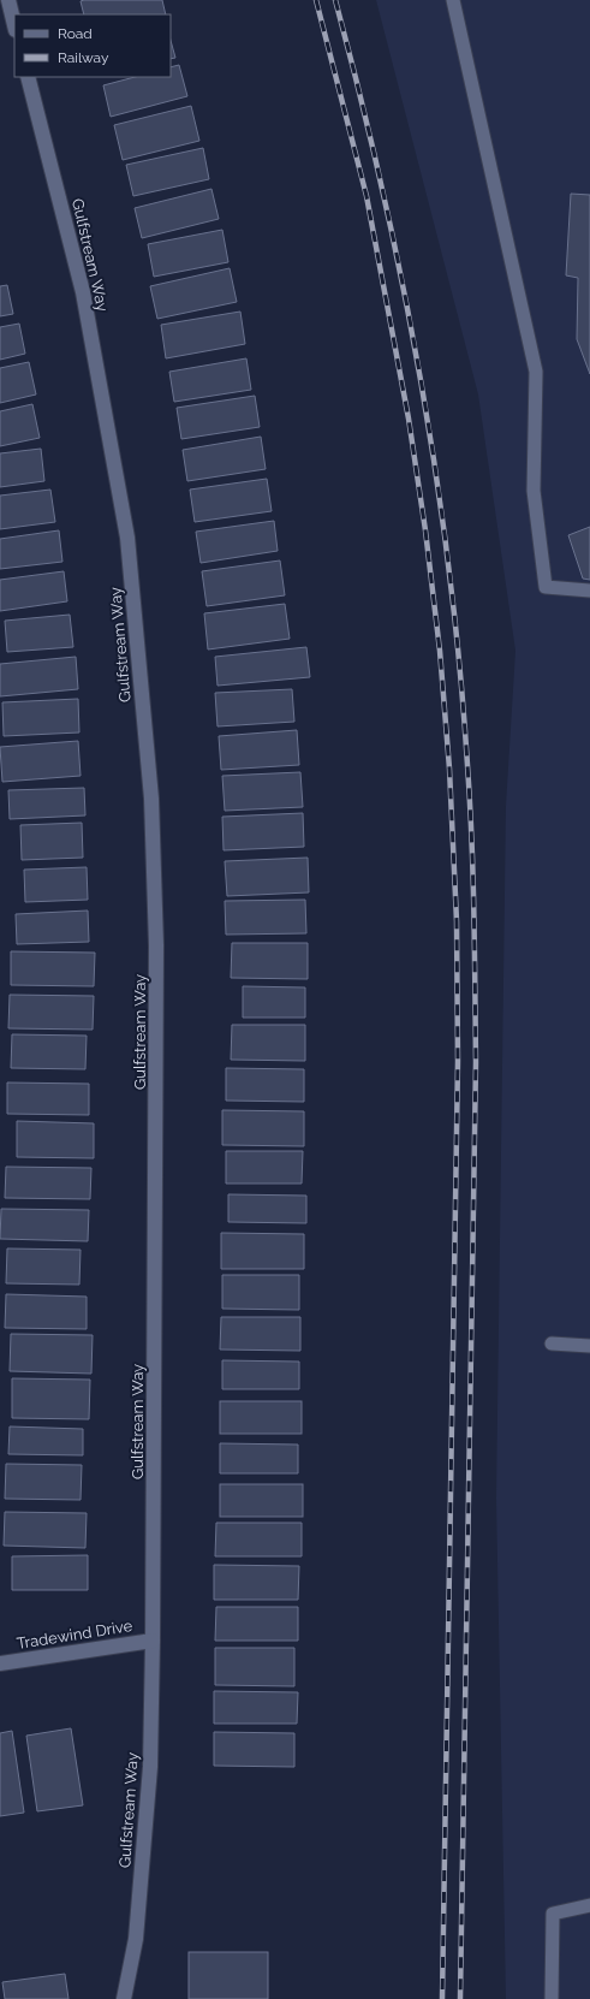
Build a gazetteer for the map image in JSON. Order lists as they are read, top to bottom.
{
  "streets": {
    "street": ["Gulfstream Way", "Tradewind Drive"]
  },
  "crossings": [
    ["Gulfstream Way", "Tradewind Drive"]
  ],
  "legend": ["Road", "Railway"]
}
